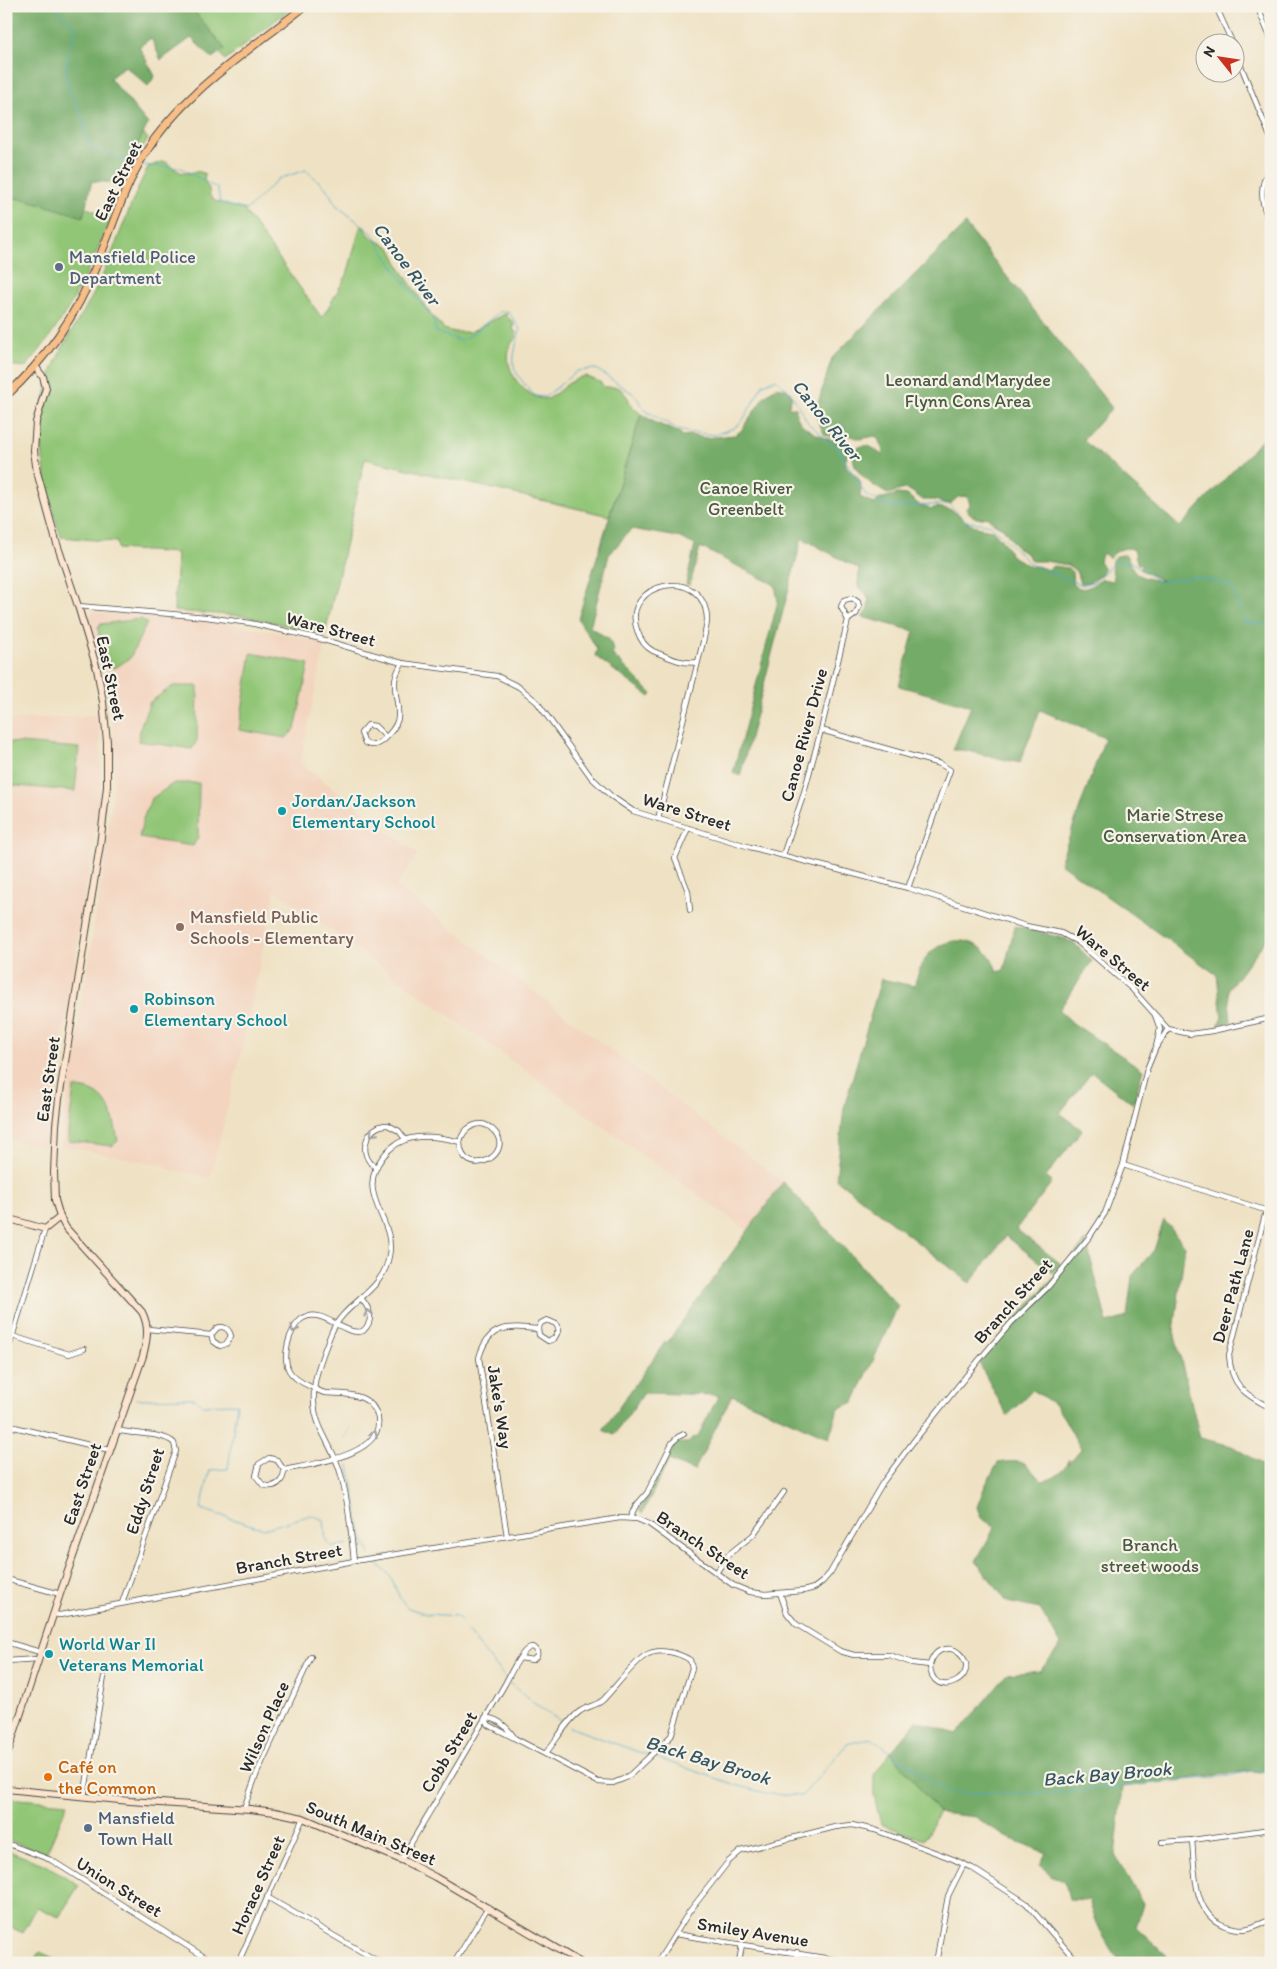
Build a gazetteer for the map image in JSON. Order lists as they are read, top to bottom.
{
  "streets": {
    "main road": ["East Street", "South Main Street"],
    "street": [
      "Ware Street",
      "Canoe River Drive",
      "Deer Path Lane",
      "Branch Street",
      "Jake's Way",
      "Eddy Street",
      "Wilson Place",
      "Cobb Street",
      "Horace Street",
      "Union Street",
      "Smiley Avenue"
    ]
  },
  "crossings": [
    ["East Street", "Ware Street"],
    ["East Street", "Branch Street"],
    ["East Street", "Eddy Street"],
    ["Ware Street", "Canoe River Drive"],
    ["Ware Street", "Branch Street"],
    ["Branch Street", "Jake's Way"],
    ["Branch Street", "Eddy Street"],
    ["Wilson Place", "South Main Street"],
    ["Cobb Street", "South Main Street"],
    ["South Main Street", "Horace Street"]
  ],
  "water": ["Canoe River", "Back Bay Brook"],
  "parks": [
    "Leonard and Marydee Flynn Cons Area",
    "Canoe River Greenbelt",
    "Marie Strese Conservation Area",
    "Branch street woods"
  ],
  "places": [
    "Mansfield Police Department",
    "Jordan/Jackson Elementary School",
    "Mansfield Public Schools - Elementary",
    "Robinson Elementary School",
    "World War II Veterans Memorial",
    "Café on the Common",
    "Mansfield Town Hall"
  ],
  "north": "top left"
}
